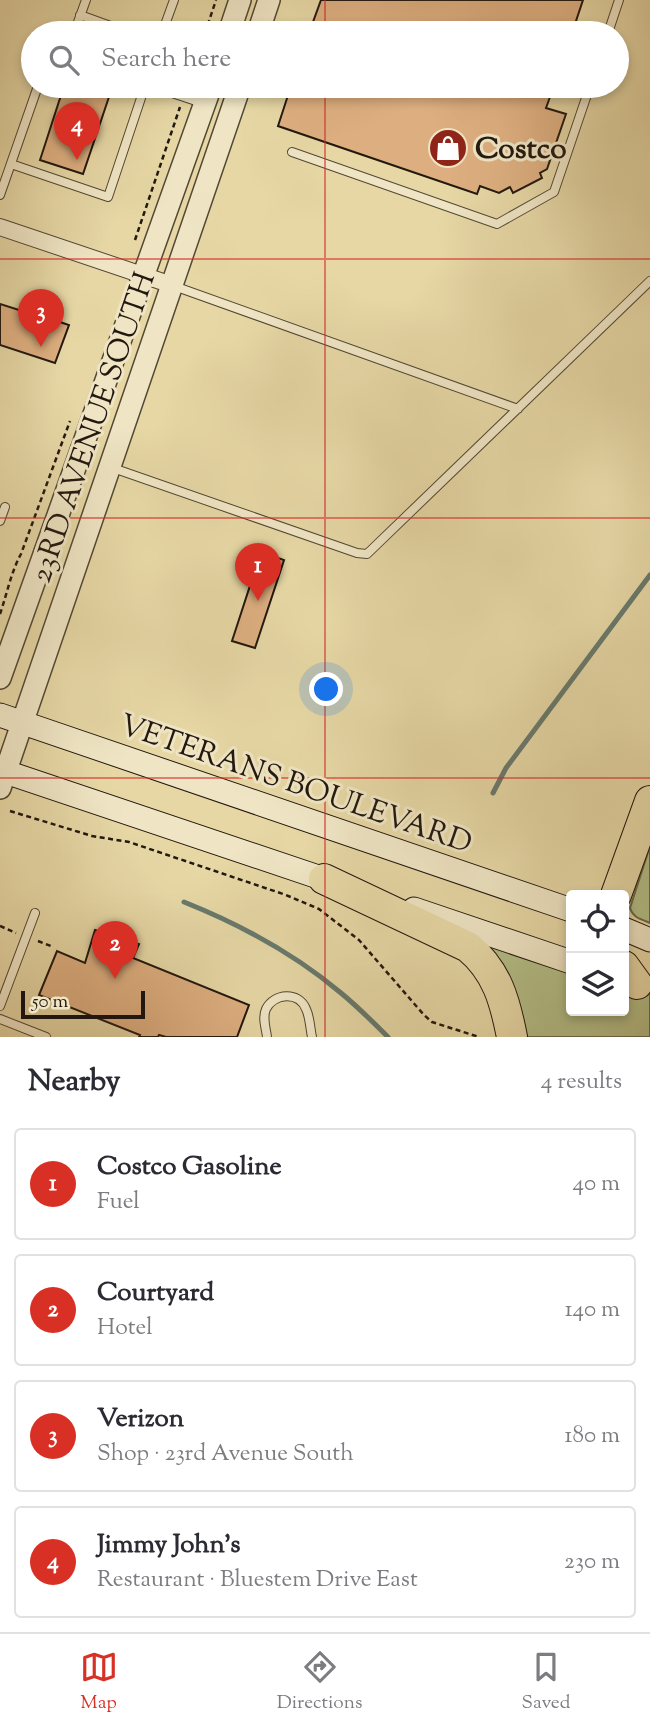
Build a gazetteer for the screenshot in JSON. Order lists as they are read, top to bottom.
{
  "streets": {
    "main road": ["VETERANS BOULEVARD"],
    "street": ["23RD AVENUE SOUTH"]
  },
  "crossings": [
    ["23RD AVENUE SOUTH", "VETERANS BOULEVARD"]
  ],
  "places": {
    "shop": ["Costco"]
  },
  "scale_bar": "50 m",
  "page": {
    "search": "Search here",
    "pins": [
      "4",
      "3",
      "1",
      "2"
    ],
    "scale": "50 m",
    "heading": ["Nearby", "4 results"],
    "list": [
      {
        "mark": "1",
        "name": "Costco Gasoline",
        "note": "Fuel",
        "value": "40 m"
      },
      {
        "mark": "2",
        "name": "Courtyard",
        "note": "Hotel",
        "value": "140 m"
      },
      {
        "mark": "3",
        "name": "Verizon",
        "note": "Shop · 23rd Avenue South",
        "value": "180 m"
      },
      {
        "mark": "4",
        "name": "Jimmy John's",
        "note": "Restaurant · Bluestem Drive East",
        "value": "230 m"
      }
    ],
    "nav": ["Map", "Directions", "Saved"]
  }
}
